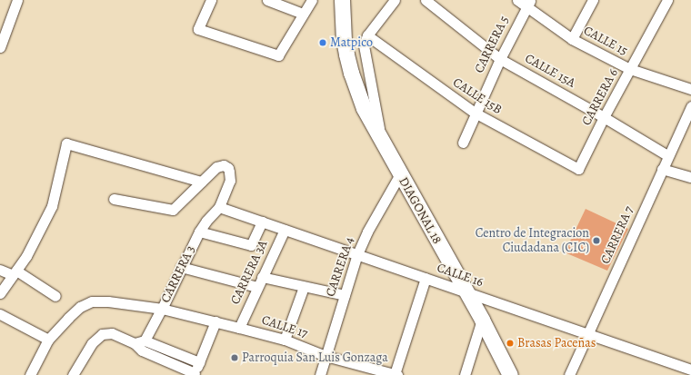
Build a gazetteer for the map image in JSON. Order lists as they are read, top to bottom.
{
  "streets": {
    "main road": ["DIAGONAL 18"],
    "street": [
      "CALLE 15",
      "CARRERA 5",
      "CALLE 15A",
      "CALLE 15B",
      "CARRERA 6",
      "CARRERA 7",
      "CARRERA 4",
      "CARRERA 3A",
      "CARRERA 3",
      "CALLE 16",
      "CALLE 17"
    ]
  },
  "crossings": [
    ["CALLE 15", "CARRERA 5"],
    ["CALLE 15", "CARRERA 6"],
    ["CARRERA 5", "CALLE 15A"],
    ["CARRERA 5", "CALLE 15B"],
    ["CALLE 15A", "CARRERA 6"],
    ["CALLE 15A", "CARRERA 7"],
    ["CALLE 15B", "CARRERA 6"],
    ["DIAGONAL 18", "CARRERA 4"],
    ["DIAGONAL 18", "CALLE 16"],
    ["CARRERA 7", "CALLE 16"],
    ["CARRERA 4", "CALLE 16"],
    ["CARRERA 4", "CALLE 17"],
    ["CARRERA 3A", "CARRERA 3"],
    ["CARRERA 3A", "CALLE 16"],
    ["CARRERA 3A", "CALLE 17"],
    ["CARRERA 3", "CALLE 16"],
    ["CARRERA 3", "CALLE 17"]
  ],
  "places": [
    "Matpico",
    "Centro de Integracion Ciudadana (CIC)",
    "Brasas Paceñas",
    "Parroquia San Luis Gonzaga"
  ]
}
